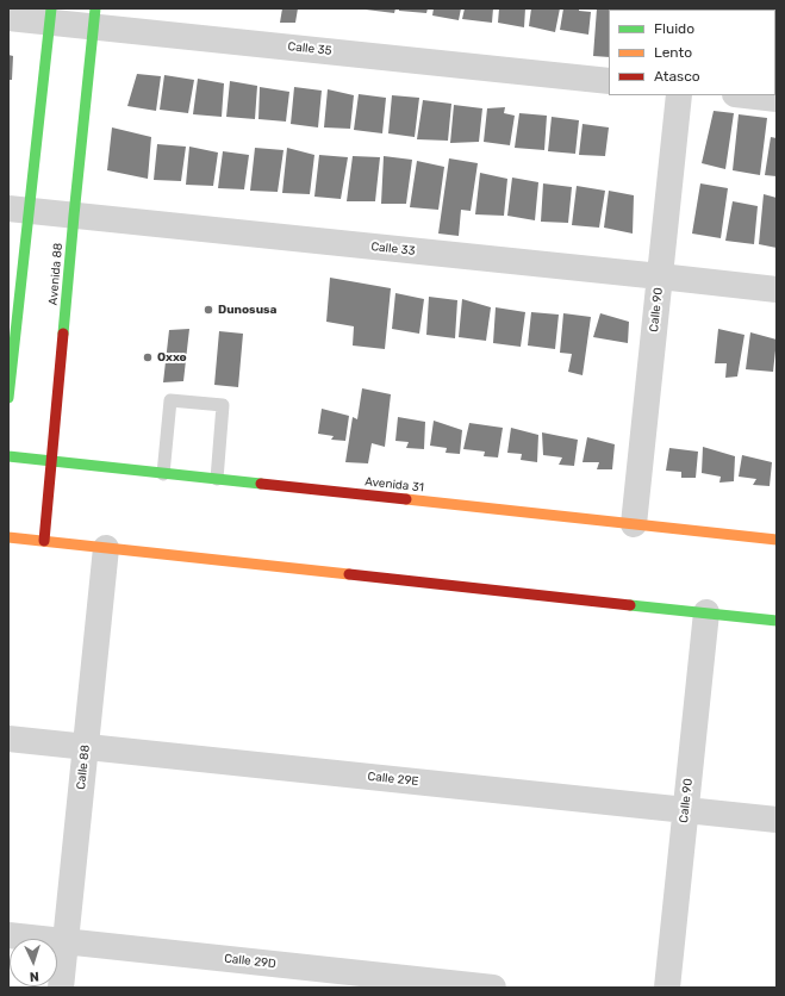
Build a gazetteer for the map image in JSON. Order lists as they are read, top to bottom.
{
  "streets": {
    "main road": ["Avenida 88", "Avenida 31"],
    "street": [
      "Calle 35",
      "Calle 33",
      "Calle 90",
      "Calle 88",
      "Calle 29E",
      "Calle 29D"
    ]
  },
  "crossings": [
    ["Calle 35", "Avenida 88"],
    ["Calle 33", "Avenida 88"],
    ["Calle 33", "Calle 90"],
    ["Avenida 88", "Avenida 31"],
    ["Calle 90", "Avenida 31"],
    ["Calle 90", "Calle 29E"],
    ["Calle 88", "Calle 29E"],
    ["Calle 88", "Calle 29D"]
  ],
  "places": ["Dunosusa", "Oxxo"],
  "legend": ["Fluido", "Lento", "Atasco"],
  "north": "bottom"
}
